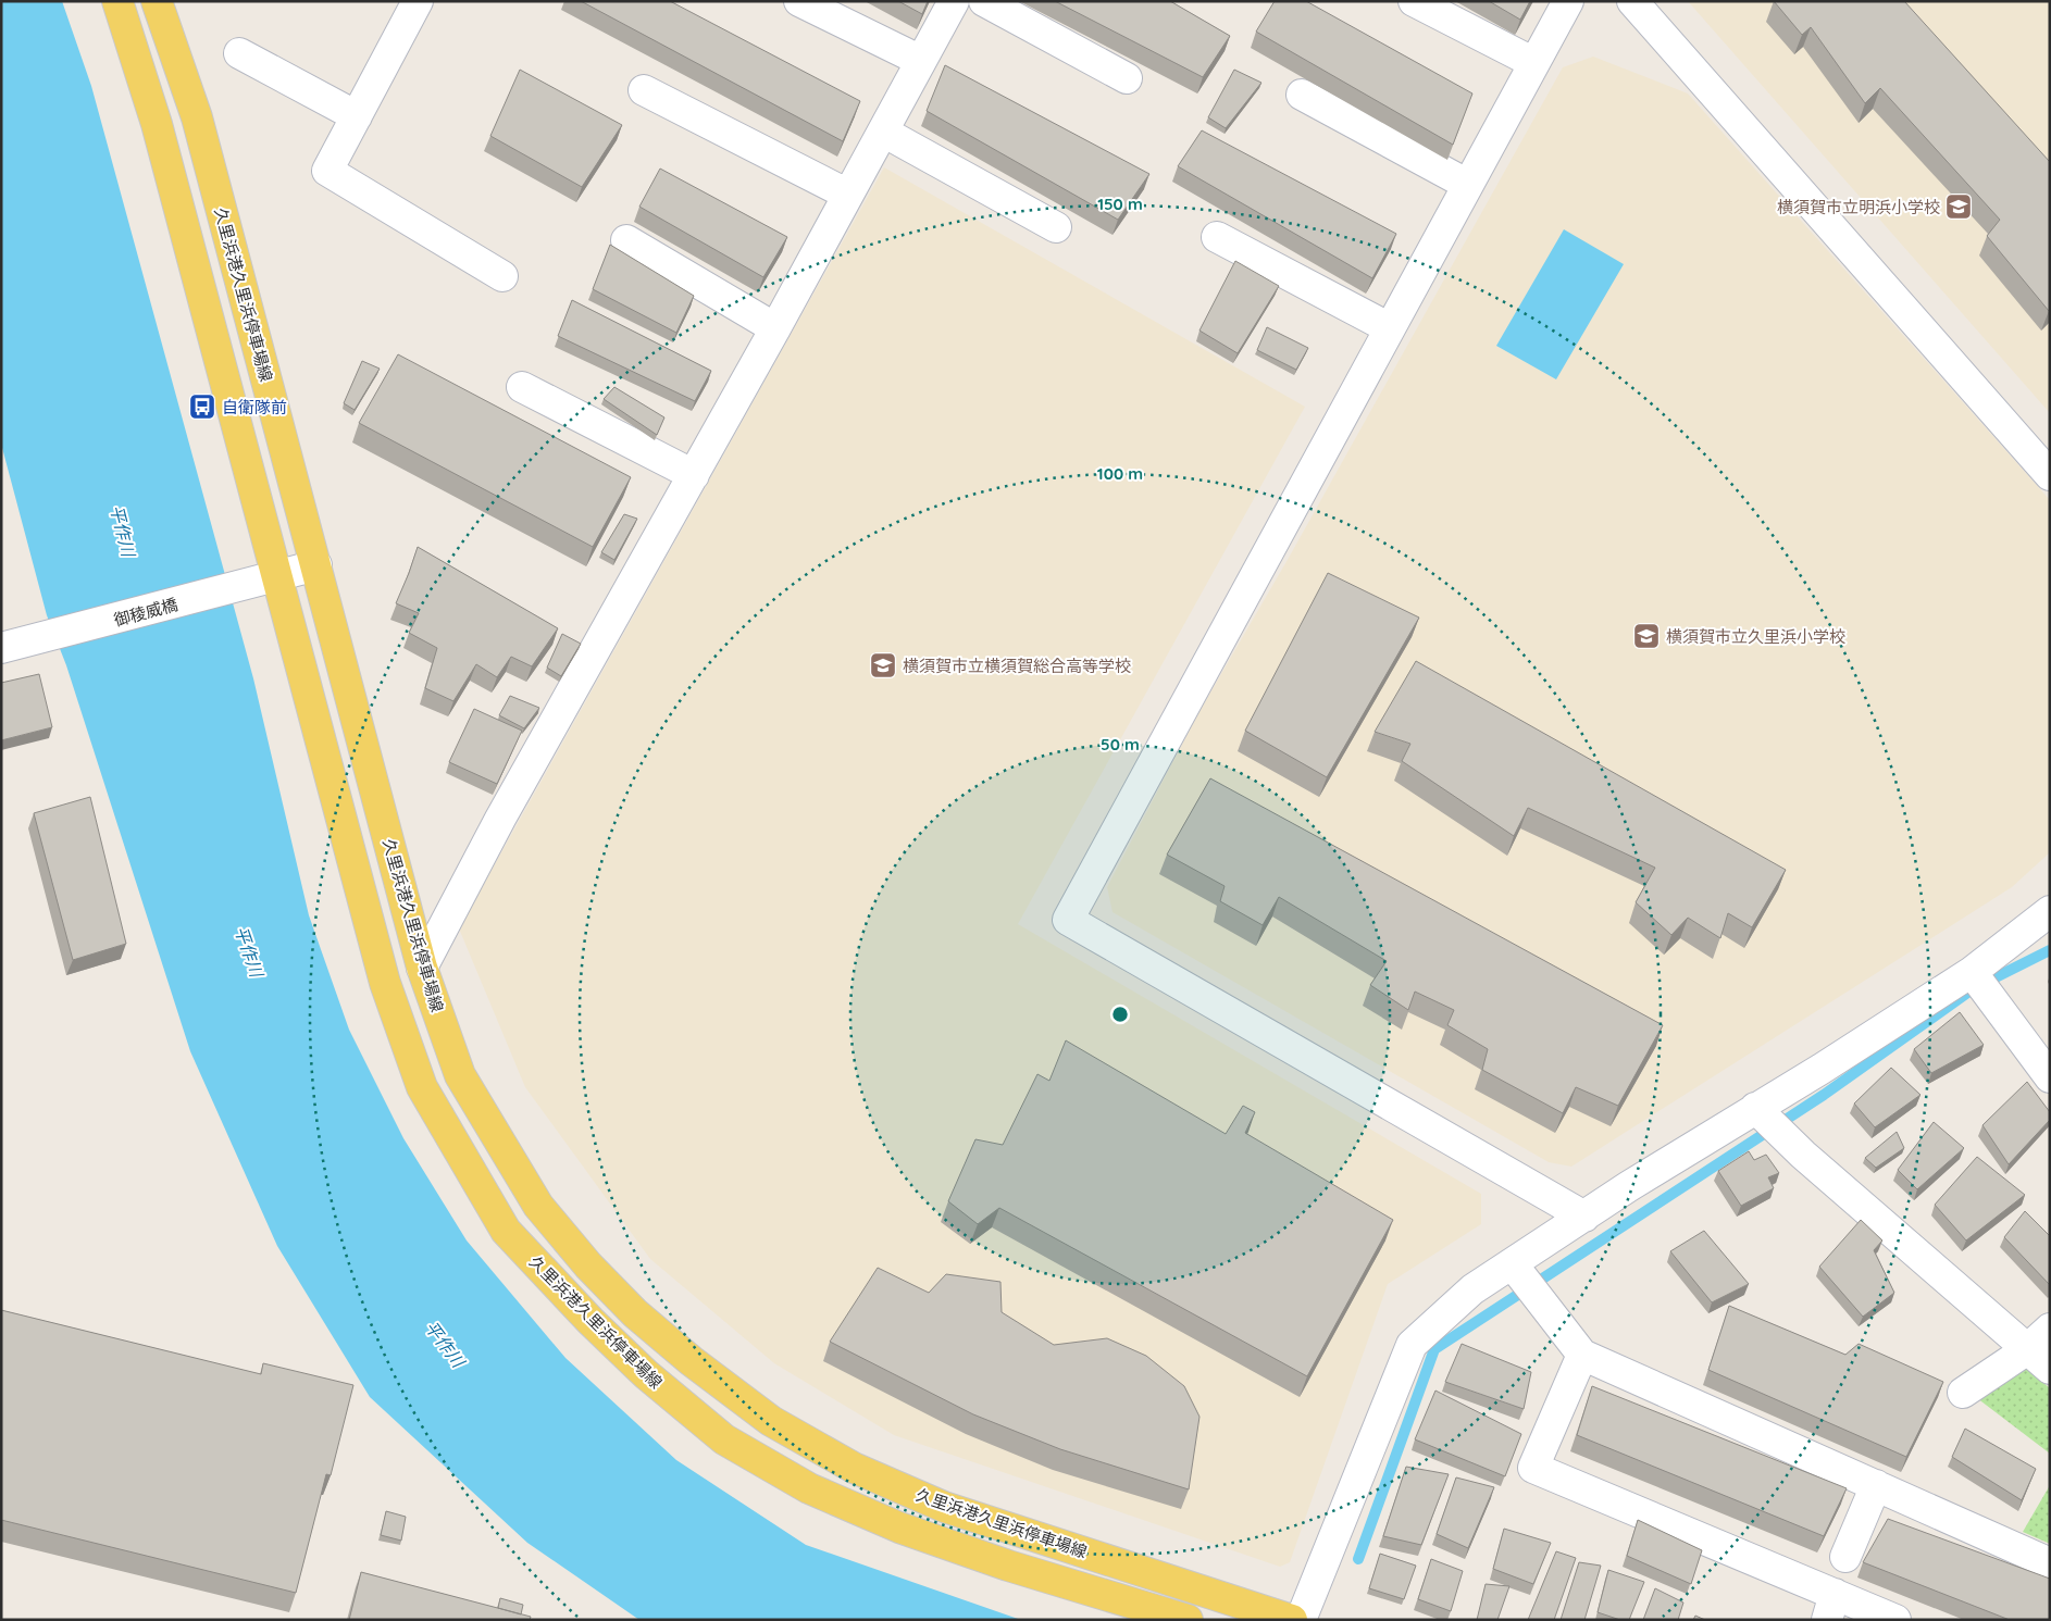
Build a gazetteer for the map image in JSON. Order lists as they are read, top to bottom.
{
  "streets": {
    "main road": ["久里浜港久里浜停車場線"],
    "street": ["御稜威橋"]
  },
  "crossings": [
    ["久里浜港久里浜停車場線", "御稜威橋"]
  ],
  "water": ["平作川"],
  "places": {
    "school or university": ["横須賀市立明浜小学校", "横須賀市立久里浜小学校", "横須賀市立横須賀総合高等学校"],
    "bus stop": ["自衛隊前"]
  },
  "rings": ["150 m", "100 m", "50 m"]
}
